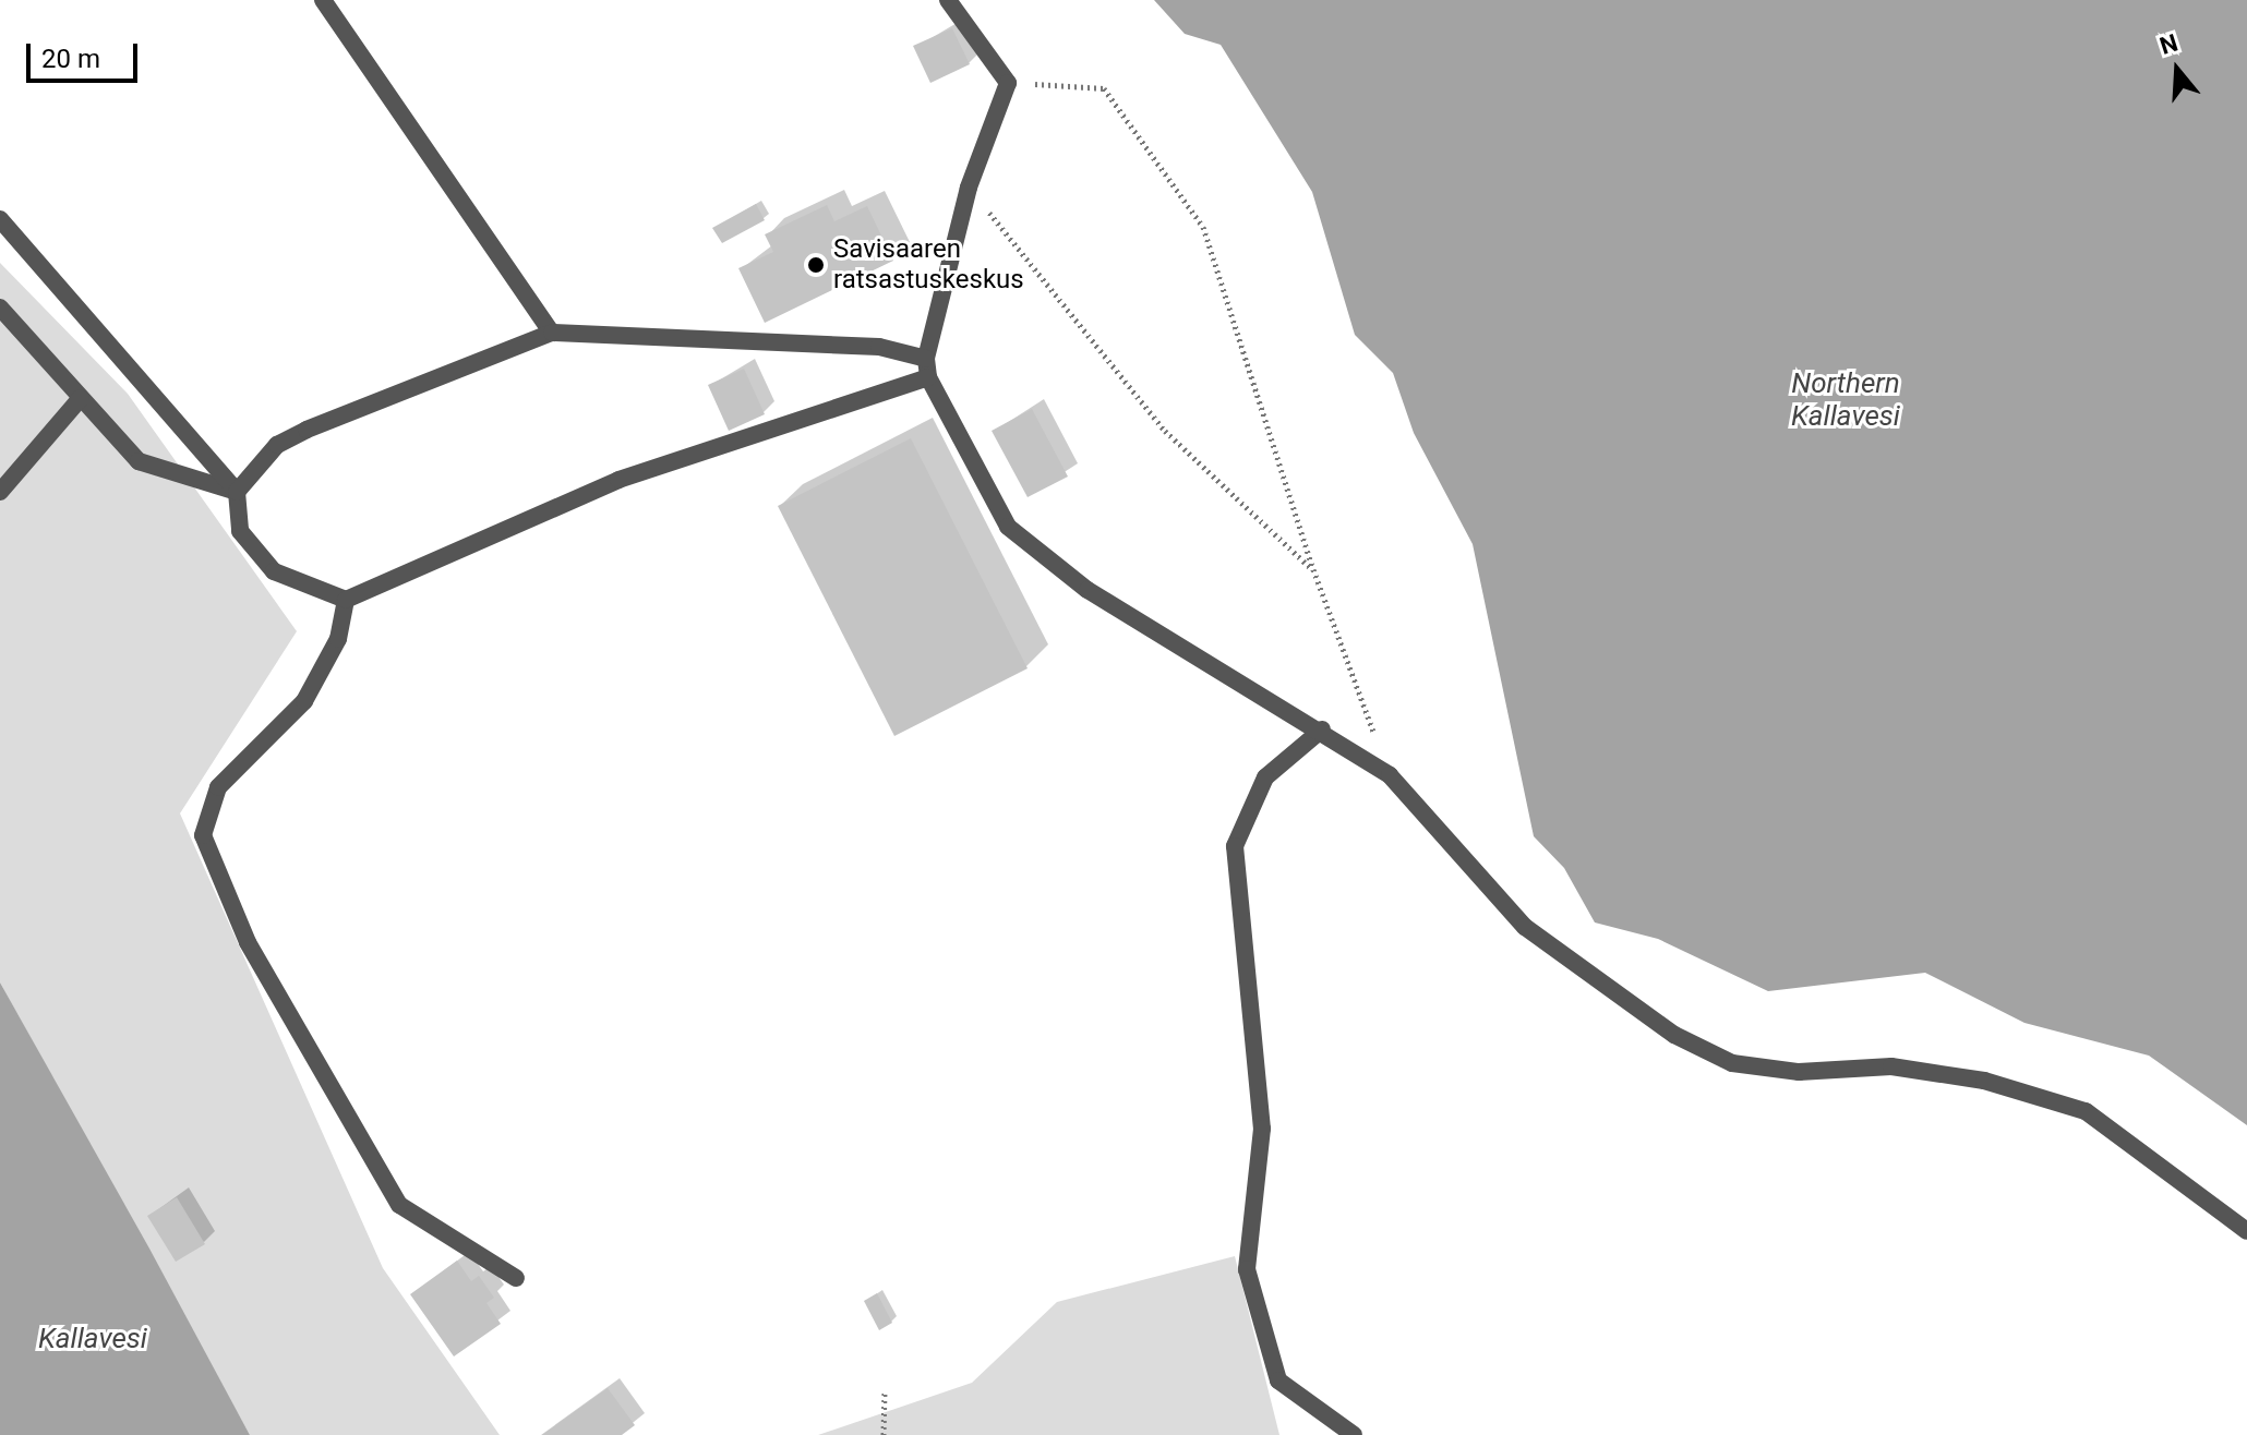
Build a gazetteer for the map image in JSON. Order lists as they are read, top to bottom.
{
  "water": ["Northern Kallavesi", "Kallavesi"],
  "places": ["Savisaaren ratsastuskeskus"],
  "scale_bar": "20 m",
  "north": "top"
}
